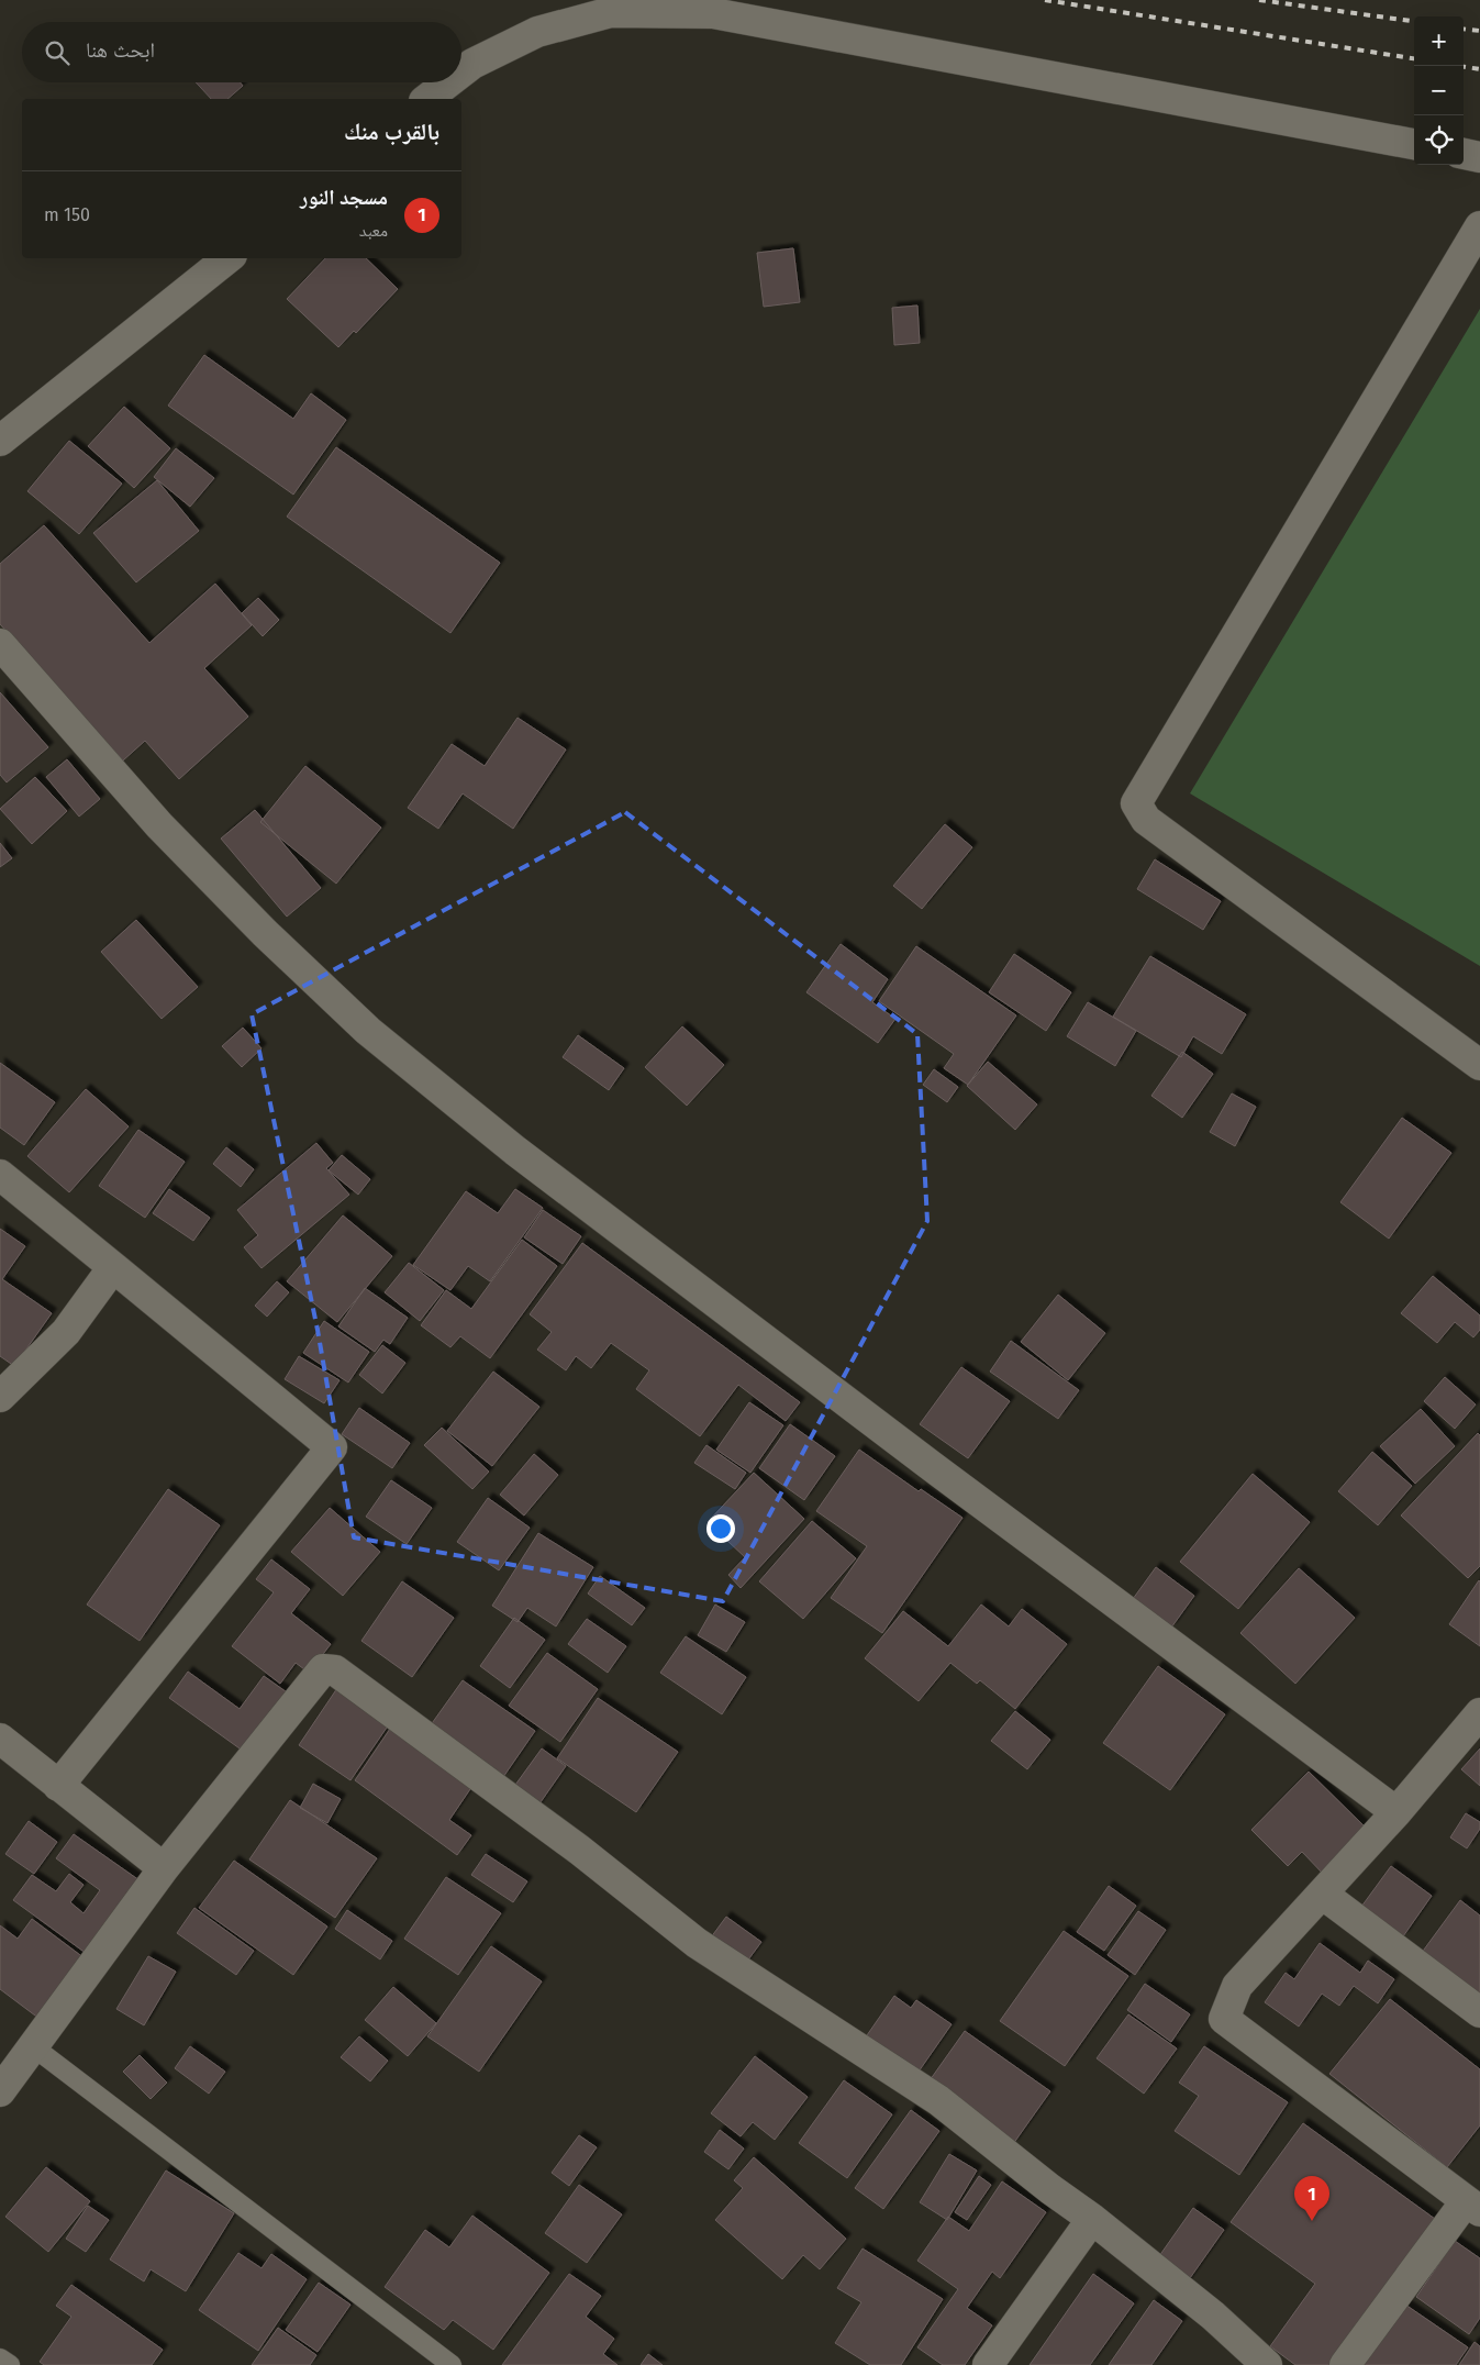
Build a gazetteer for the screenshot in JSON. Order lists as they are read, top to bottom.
{
  "page": {
    "map_buttons": ["+", "−"],
    "search": "ابحث هنا",
    "heading": "بالقرب منك",
    "list": [
      {
        "mark": "1",
        "name": "مسجد النور",
        "note": "معبد",
        "value": "150 m"
      }
    ],
    "pins": "1"
  }
}
